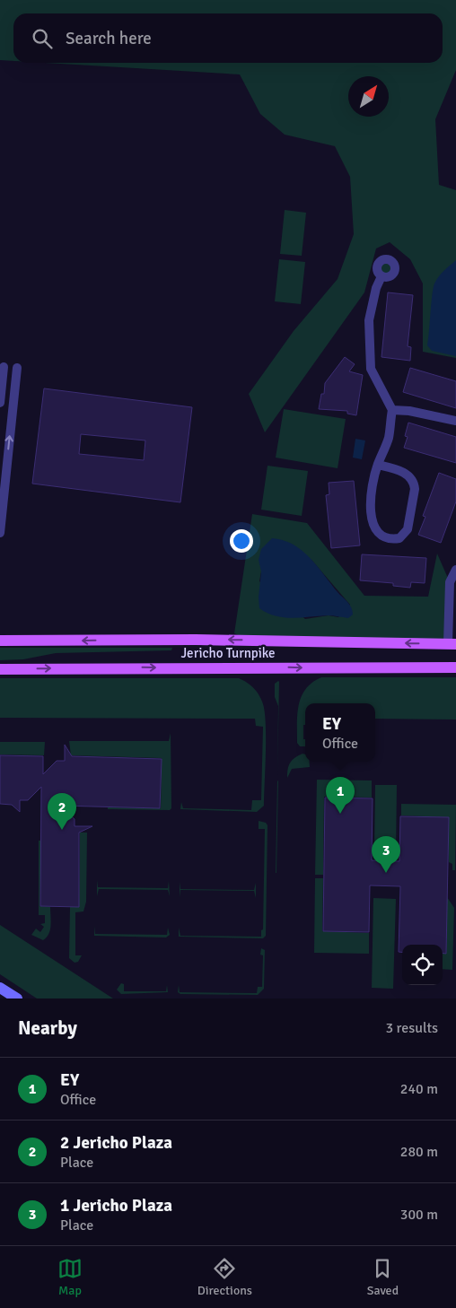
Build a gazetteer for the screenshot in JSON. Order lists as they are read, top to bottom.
{
  "streets": {
    "main road": ["Jericho Turnpike"]
  },
  "north": "top right",
  "page": {
    "search": "Search here",
    "popup": ["EY", "Office"],
    "pins": ["1", "2", "3"],
    "heading": ["Nearby", "3 results"],
    "list": [
      {
        "mark": "1",
        "name": "EY",
        "note": "Office",
        "value": "240 m"
      },
      {
        "mark": "2",
        "name": "2 Jericho Plaza",
        "note": "Place",
        "value": "280 m"
      },
      {
        "mark": "3",
        "name": "1 Jericho Plaza",
        "note": "Place",
        "value": "300 m"
      }
    ],
    "nav": ["Map", "Directions", "Saved"]
  }
}
